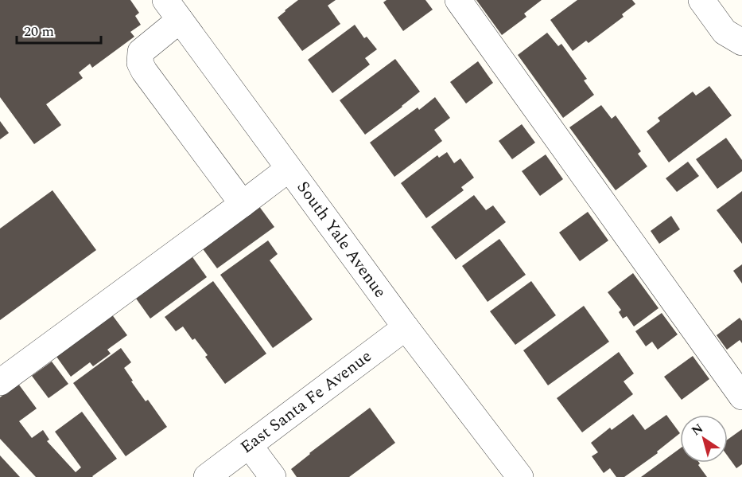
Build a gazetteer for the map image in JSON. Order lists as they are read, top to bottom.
{
  "streets": {
    "street": ["South Yale Avenue", "East Santa Fe Avenue"]
  },
  "crossings": [
    ["South Yale Avenue", "East Santa Fe Avenue"]
  ],
  "scale_bar": "20 m",
  "north": "top left"
}
